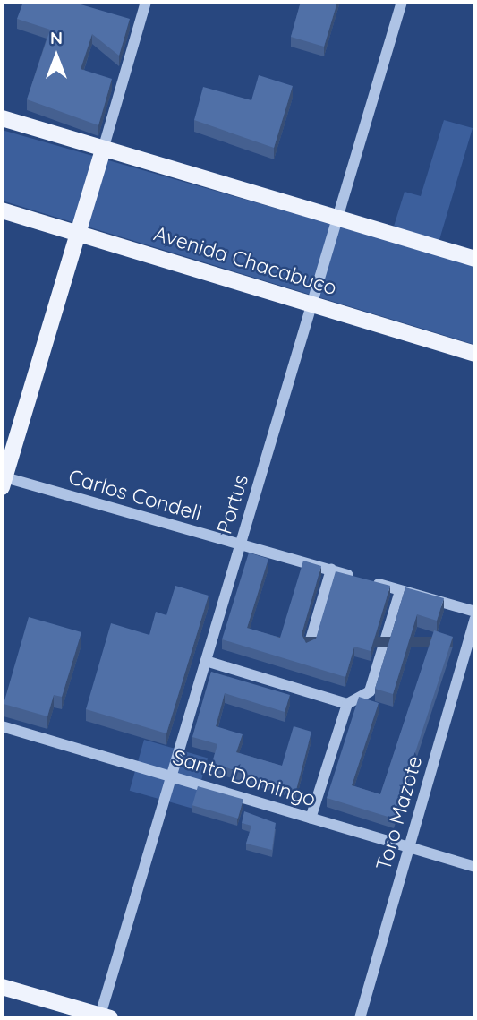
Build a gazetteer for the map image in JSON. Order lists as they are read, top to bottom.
{
  "streets": {
    "main road": ["Avenida Chacabuco"],
    "street": [
      "Carlos Condell",
      "Portus",
      "Santo Domingo",
      "Toro Mazote"
    ]
  },
  "crossings": [
    ["Avenida Chacabuco", "Portus"],
    ["Carlos Condell", "Portus"],
    ["Portus", "Santo Domingo"],
    ["Santo Domingo", "Toro Mazote"]
  ],
  "north": "top"
}
